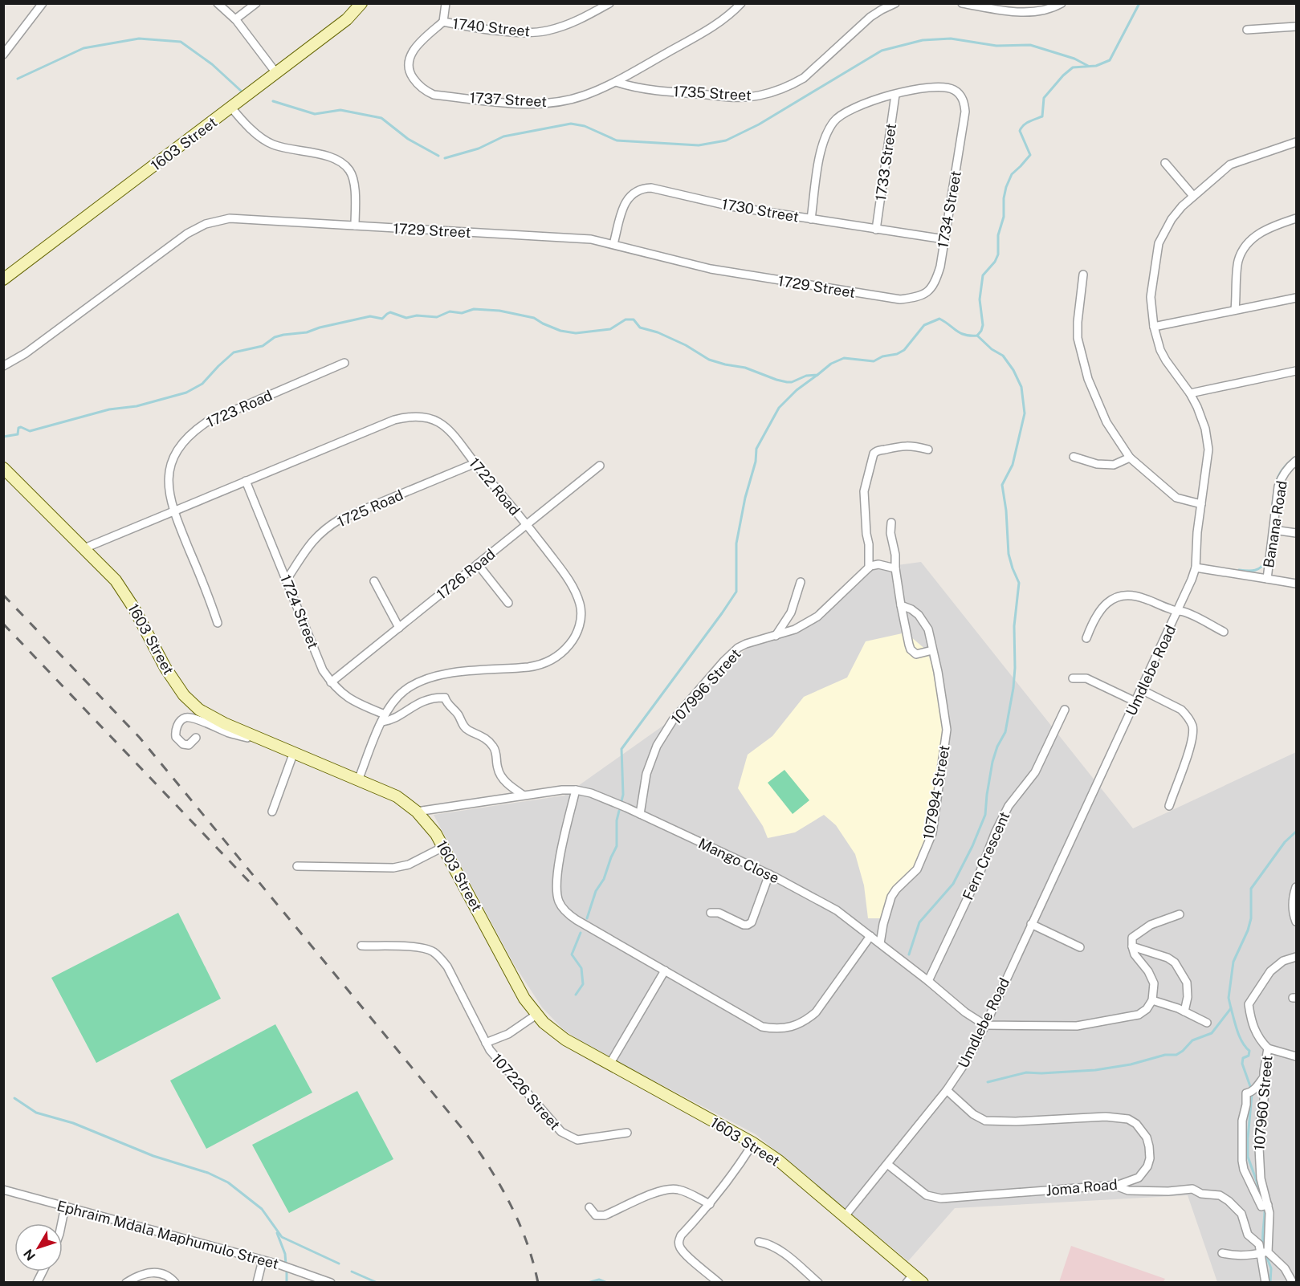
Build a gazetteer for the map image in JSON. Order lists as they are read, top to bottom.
{
  "streets": {
    "street": [
      "1740 Street",
      "1735 Street",
      "1737 Street",
      "1603 Street",
      "1733 Street",
      "1734 Street",
      "1730 Street",
      "1729 Street",
      "1723 Road",
      "1722 Road",
      "1725 Road",
      "Banana Road",
      "1726 Road",
      "1724 Street",
      "Umdlebe Road",
      "107996 Street",
      "107994 Street",
      "Fern Crescent",
      "Mango Close",
      "107226 Street",
      "107960 Street",
      "Joma Road",
      "Ephraim Mdala Maphumulo Street"
    ]
  },
  "crossings": [
    ["1740 Street", "1737 Street"],
    ["1735 Street", "1737 Street"],
    ["1603 Street", "1722 Road"],
    ["1603 Street", "Umdlebe Road"],
    ["1603 Street", "Mango Close"],
    ["1603 Street", "107226 Street"],
    ["1733 Street", "1734 Street"],
    ["1733 Street", "1730 Street"],
    ["1734 Street", "1730 Street"],
    ["1734 Street", "1729 Street"],
    ["1730 Street", "1729 Street"],
    ["1723 Road", "1722 Road"],
    ["1722 Road", "1725 Road"],
    ["1722 Road", "1726 Road"],
    ["1722 Road", "1724 Street"],
    ["1725 Road", "1724 Street"],
    ["Banana Road", "Umdlebe Road"],
    ["1726 Road", "1724 Street"],
    ["Umdlebe Road", "Mango Close"],
    ["Umdlebe Road", "Joma Road"],
    ["107996 Street", "Mango Close"],
    ["107994 Street", "Mango Close"],
    ["Fern Crescent", "Mango Close"]
  ],
  "north": "bottom left"
}
